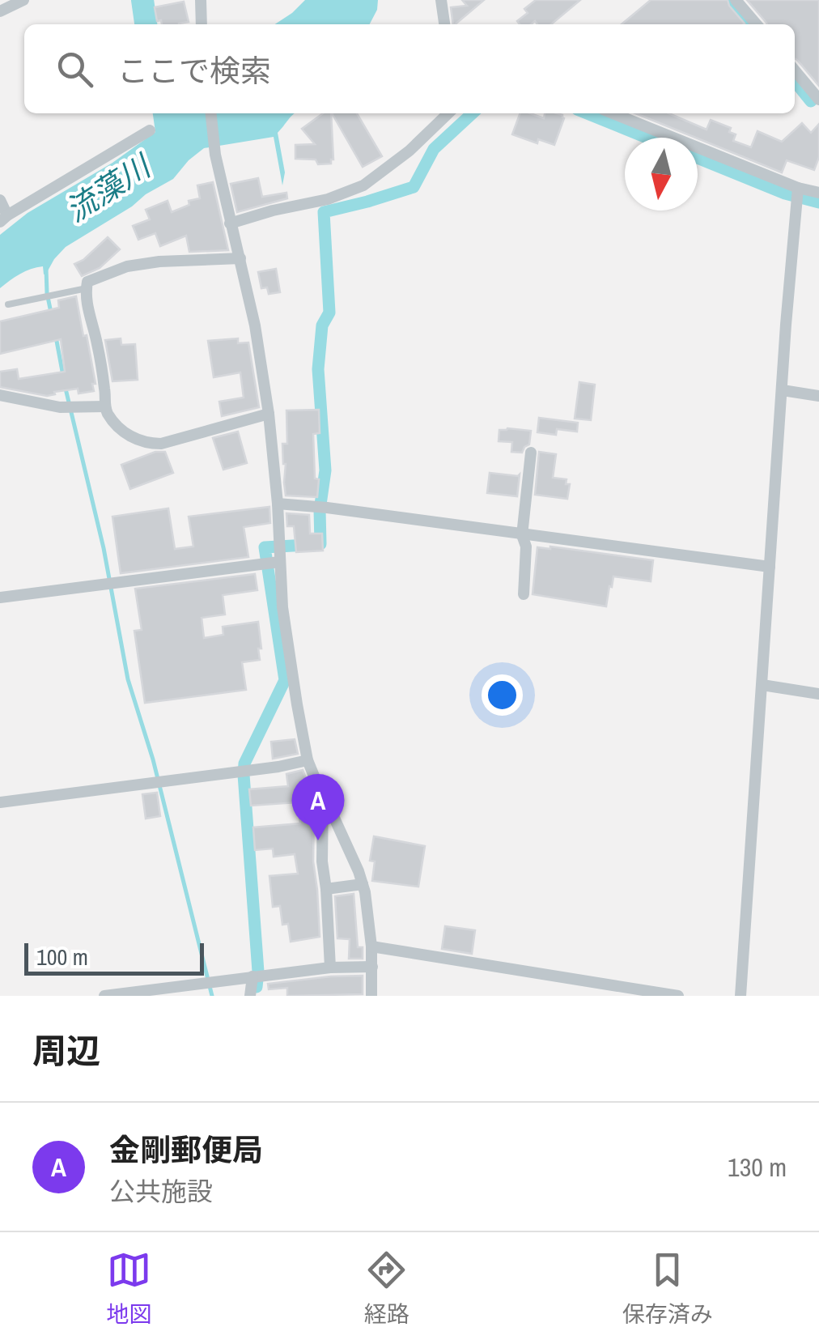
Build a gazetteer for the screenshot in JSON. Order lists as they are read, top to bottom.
{
  "water": ["流藻川"],
  "scale_bar": "100 m",
  "north": "bottom",
  "page": {
    "search": "ここで検索",
    "pins": "A",
    "scale": "100 m",
    "heading": "周辺",
    "list": [
      {
        "mark": "A",
        "name": "金剛郵便局",
        "note": "公共施設",
        "value": "130 m"
      }
    ],
    "nav": ["地図", "経路", "保存済み"]
  }
}
